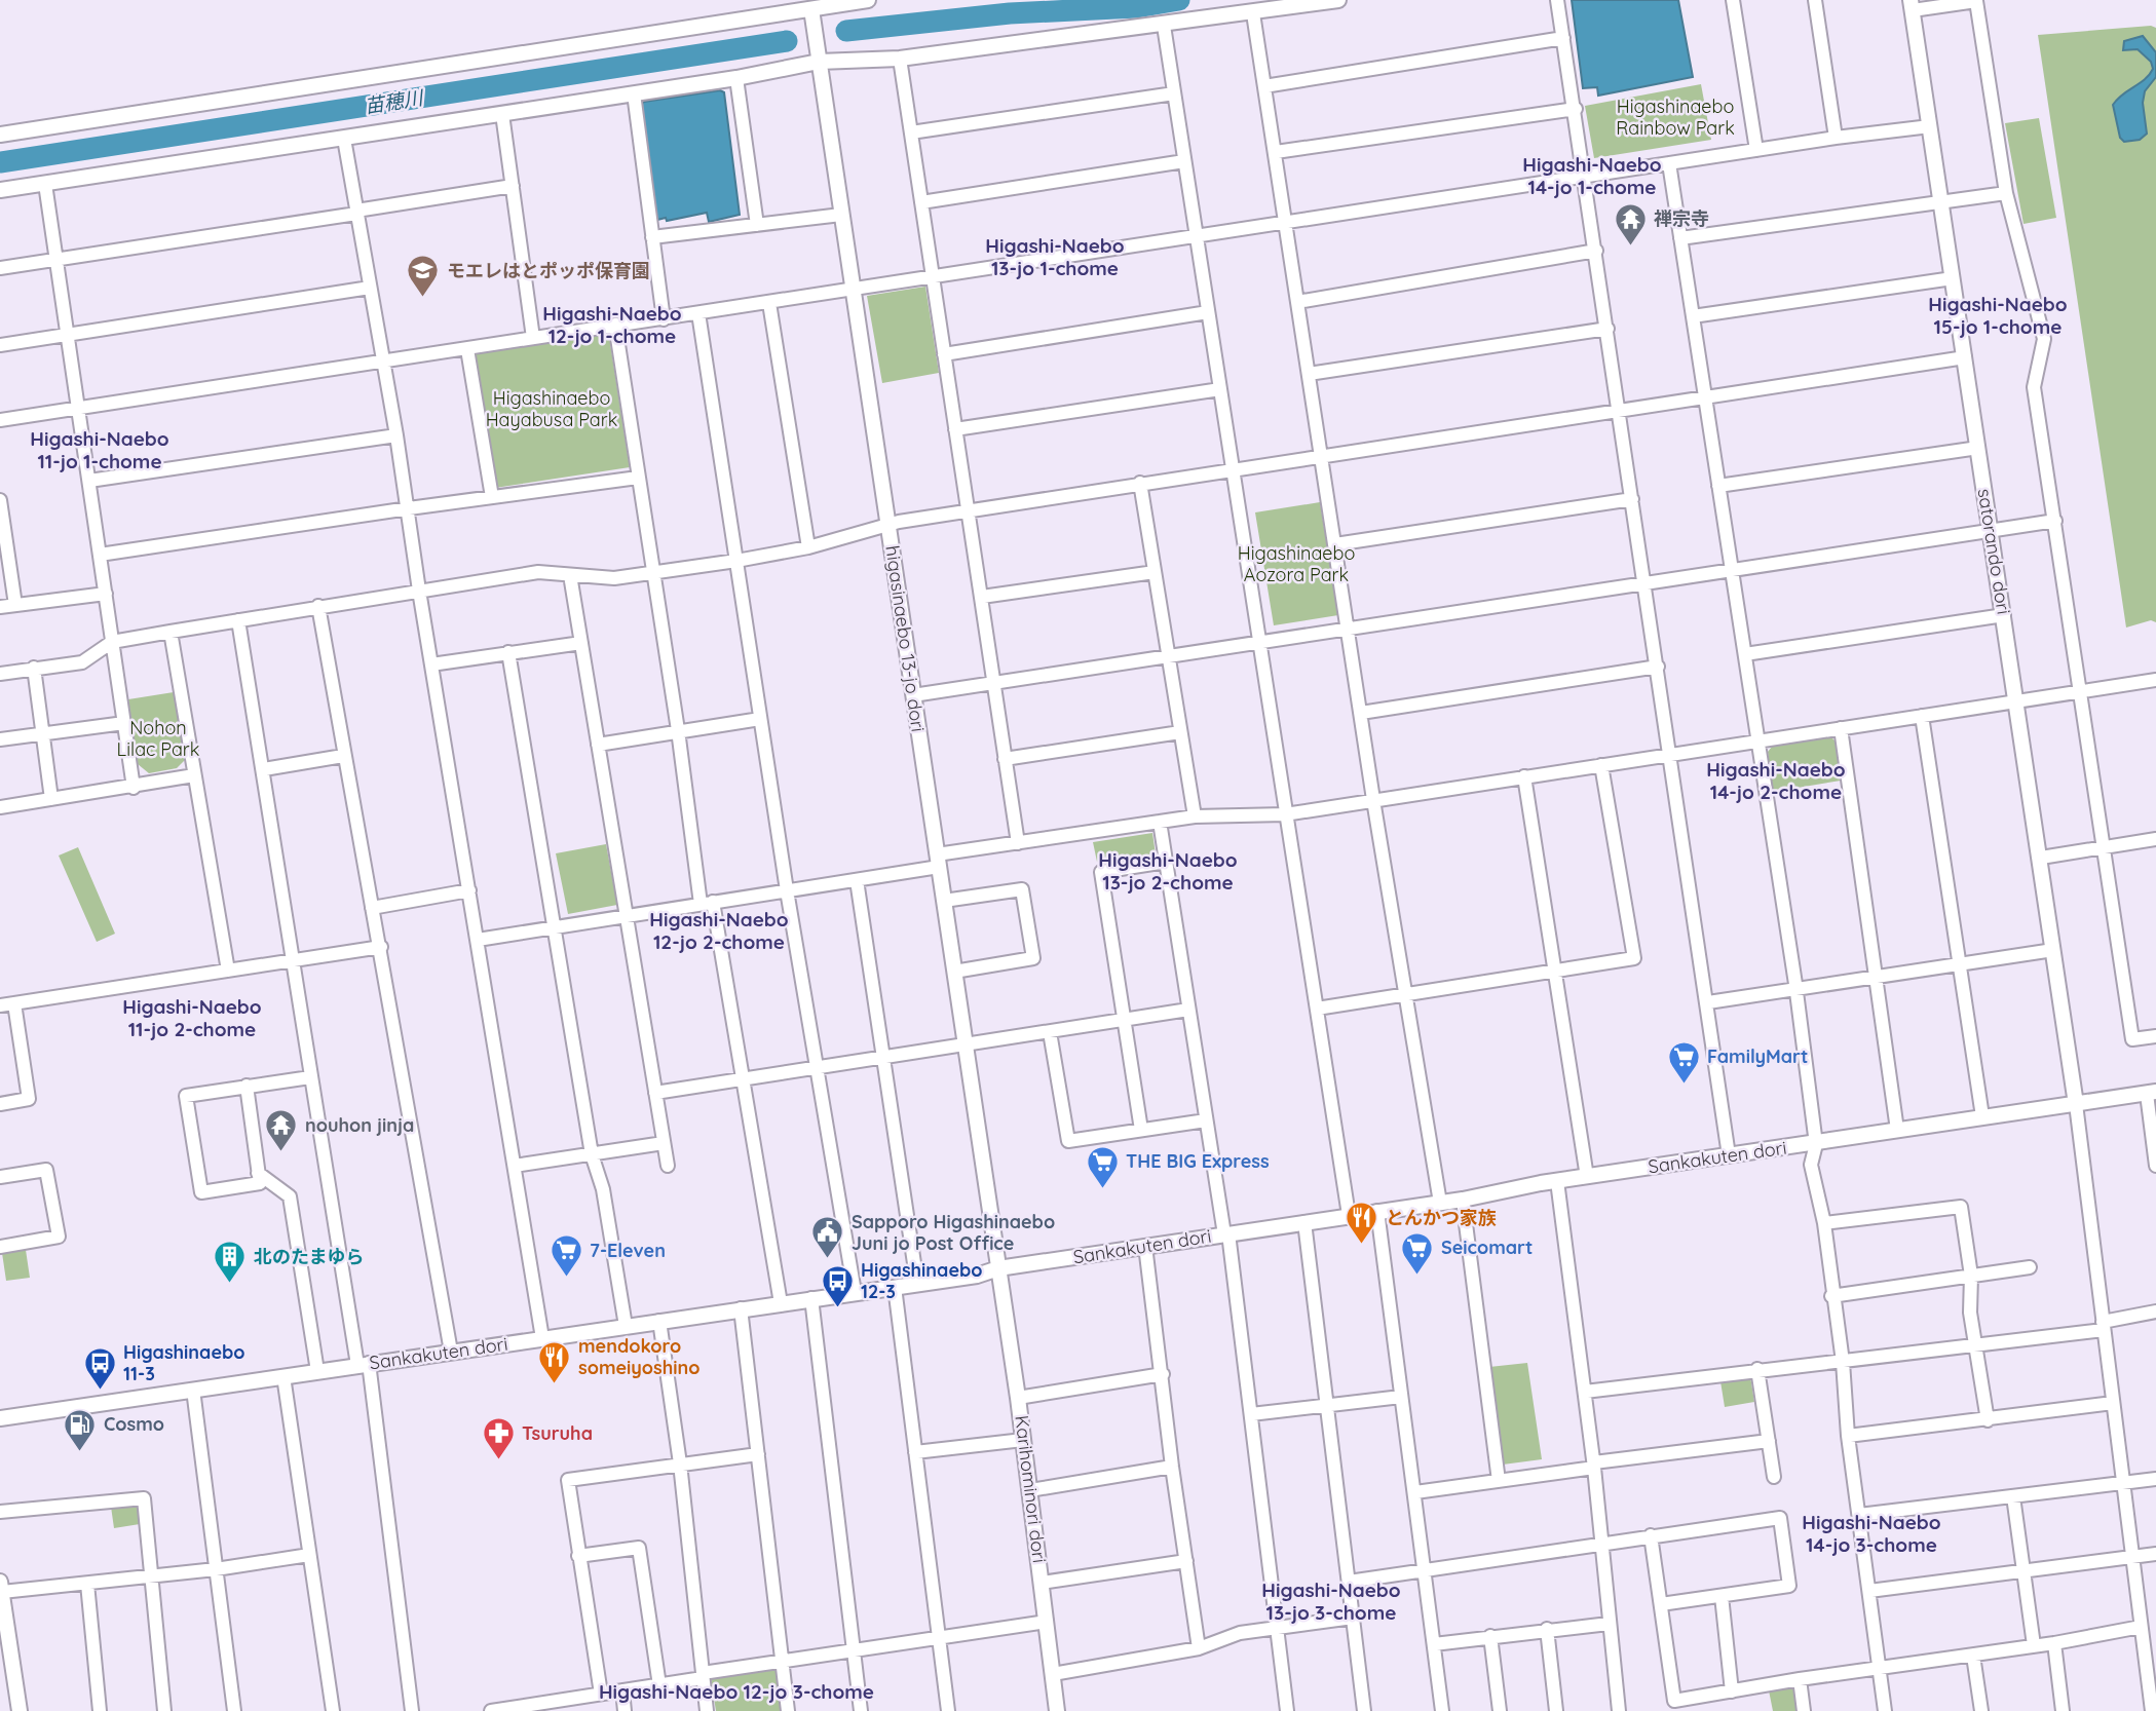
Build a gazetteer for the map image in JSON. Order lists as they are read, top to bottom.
{
  "streets": {
    "street": [
      "satorando dori",
      "higasinaebo 13-jo dori",
      "Sankakuten dori",
      "Karihominori dori"
    ]
  },
  "crossings": [
    ["satorando dori", "Sankakuten dori"],
    ["higasinaebo 13-jo dori", "Sankakuten dori"],
    ["higasinaebo 13-jo dori", "Karihominori dori"],
    ["Sankakuten dori", "Karihominori dori"]
  ],
  "districts": [
    "Higashi-Naebo 14-jo 1-chome",
    "Higashi-Naebo 13-jo 1-chome",
    "Higashi-Naebo 15-jo 1-chome",
    "Higashi-Naebo 12-jo 1-chome",
    "Higashi-Naebo 11-jo 1-chome",
    "Higashi-Naebo 14-jo 2-chome",
    "Higashi-Naebo 13-jo 2-chome",
    "Higashi-Naebo 12-jo 2-chome",
    "Higashi-Naebo 11-jo 2-chome",
    "Higashi-Naebo 14-jo 3-chome",
    "Higashi-Naebo 13-jo 3-chome",
    "Higashi-Naebo 12-jo 3-chome"
  ],
  "water": ["苗穂川"],
  "parks": [
    "Higashinaebo Rainbow Park",
    "Higashinaebo Hayabusa Park",
    "Higashinaebo Aozora Park",
    "Nohon Lilac Park"
  ],
  "places": {
    "temple": ["禅宗寺", "nouhon jinja"],
    "school or university": ["モエレはとポッポ保育園"],
    "supermarket": [
      "FamilyMart",
      "THE BIG Express",
      "Seicomart",
      "7-Eleven"
    ],
    "restaurant": ["とんかつ家族", "mendokoro someiyoshino"],
    "public building": ["Sapporo Higashinaebo Juni jo Post Office"],
    "building": ["北のたまゆら"],
    "bus stop": ["Higashinaebo 12-3", "Higashinaebo 11-3"],
    "fuel station": ["Cosmo"],
    "pharmacy": ["Tsuruha"]
  }
}
